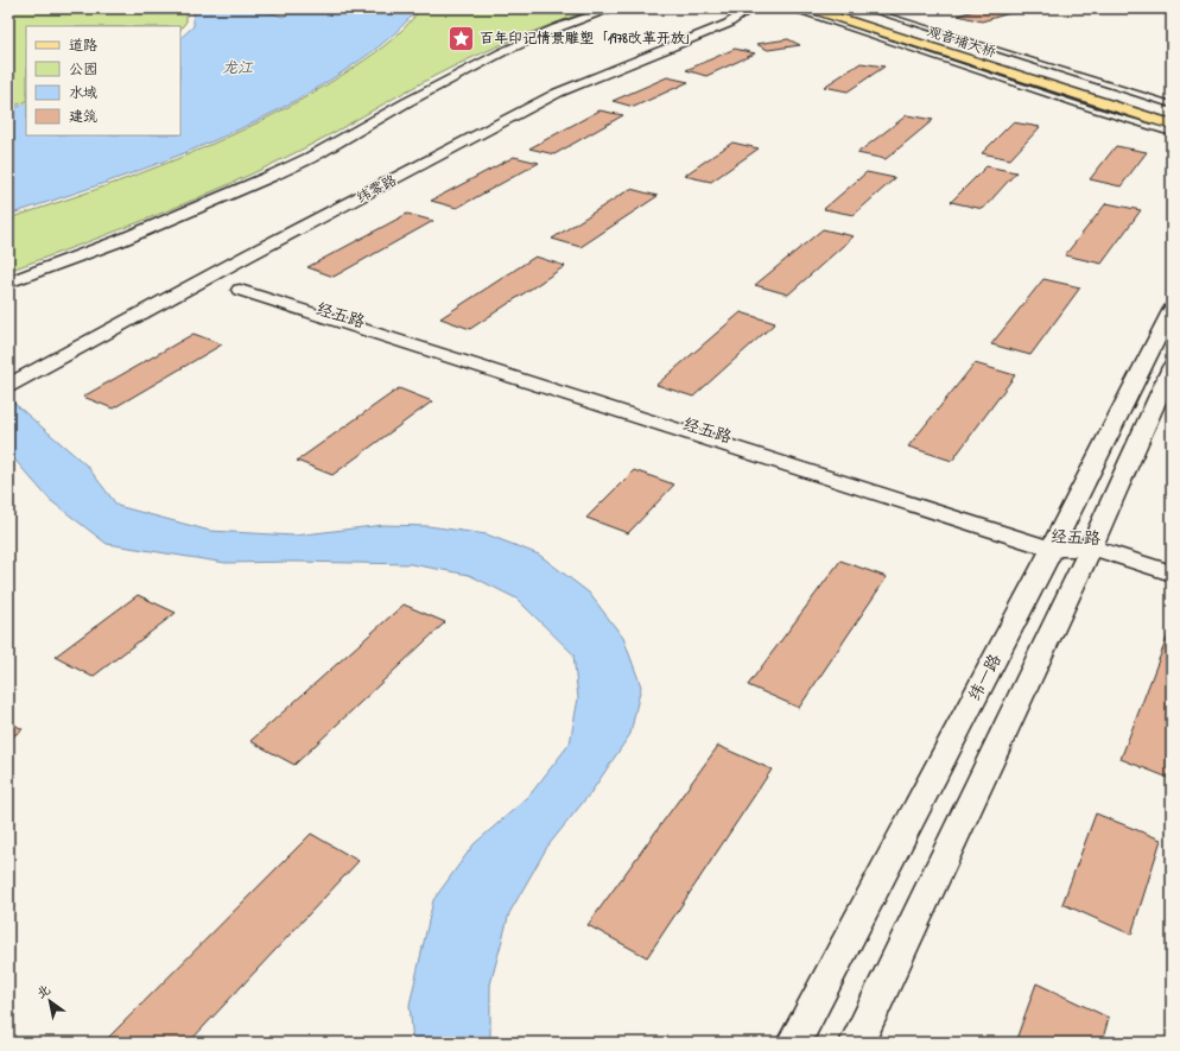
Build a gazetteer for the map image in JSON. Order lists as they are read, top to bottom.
{
  "streets": {
    "main road": ["观音埔大桥"],
    "street": ["纬零路", "经五路", "纬一路"]
  },
  "water": ["龙江"],
  "places": {
    "place": ["百年印记情景雕塑「1978改革开放」"]
  },
  "legend": [
    "道路",
    "公园",
    "水域",
    "建筑"
  ],
  "north": "top left"
}
